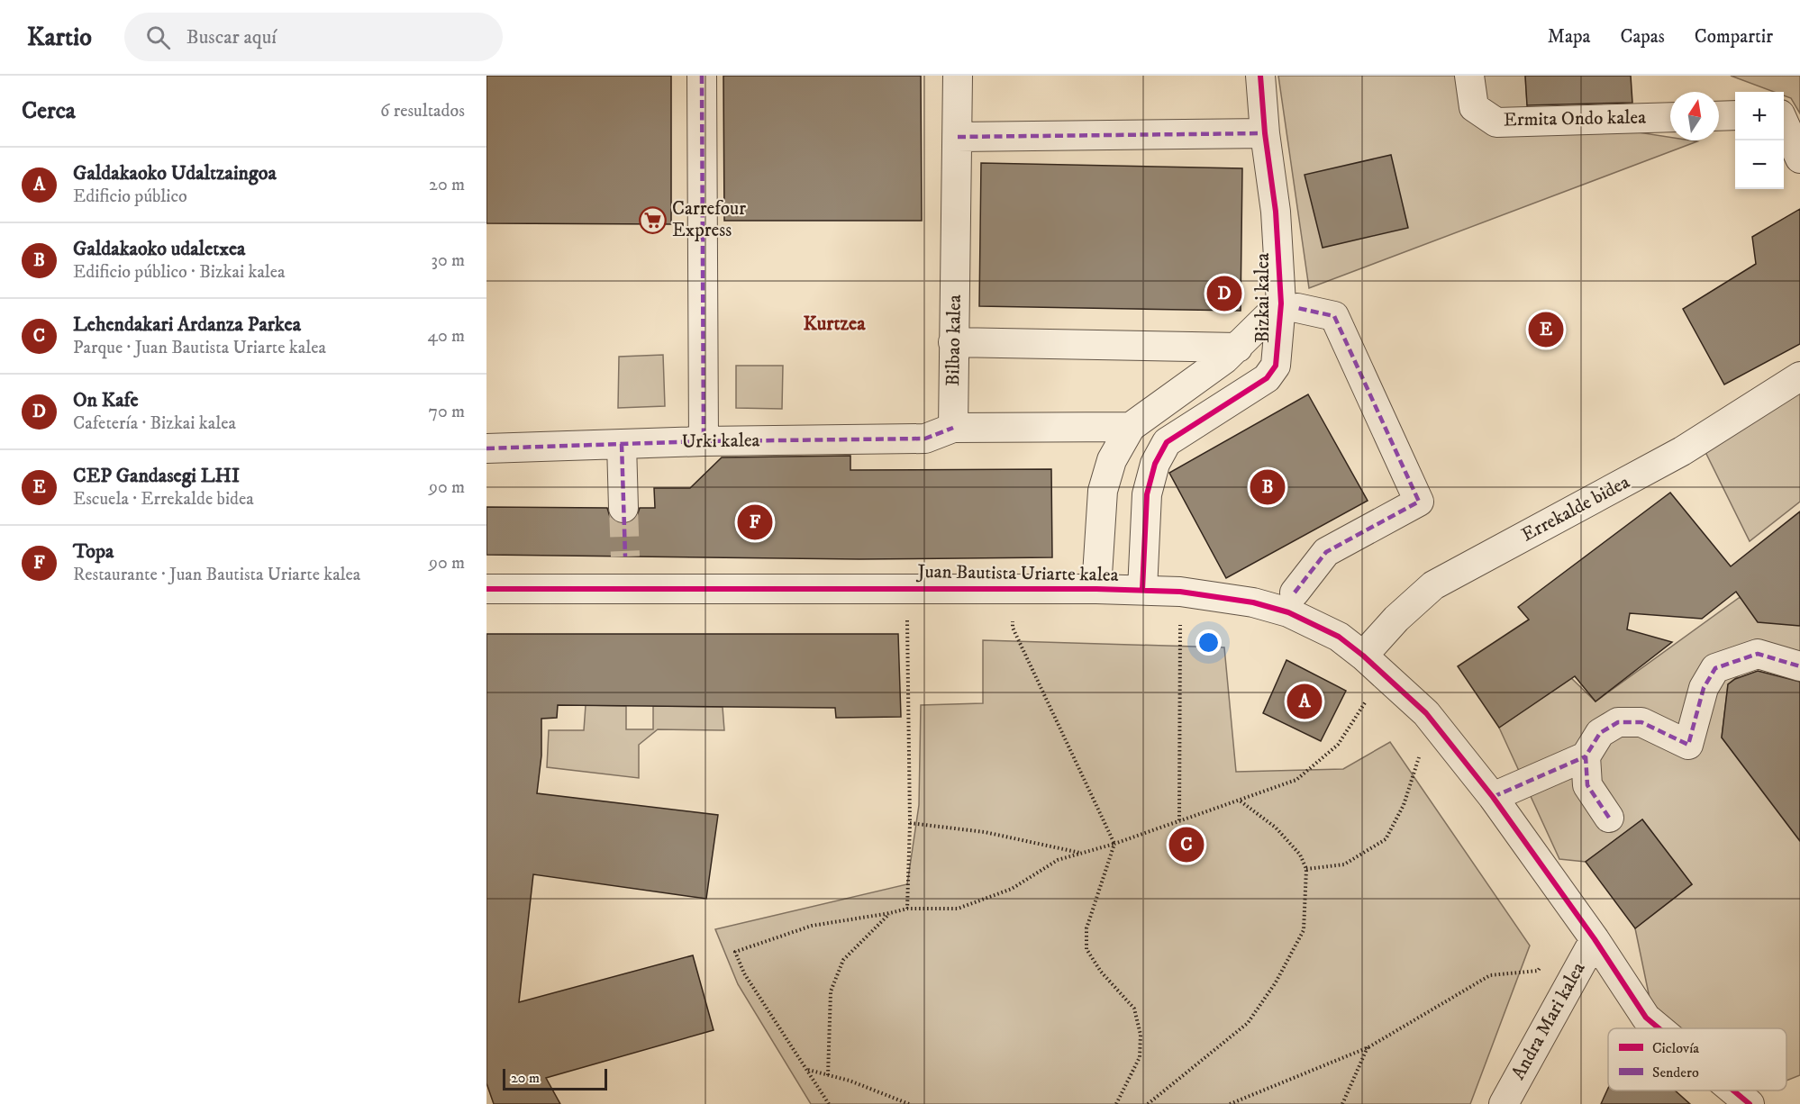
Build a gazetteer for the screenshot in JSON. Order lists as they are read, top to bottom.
{
  "streets": {
    "street": [
      "Ermita Ondo kalea",
      "Bizkai kalea",
      "Bilbao kalea",
      "Urki kalea",
      "Errekalde bidea",
      "Juan Bautista Uriarte kalea",
      "Andra Mari kalea"
    ]
  },
  "crossings": [
    ["Bizkai kalea", "Juan Bautista Uriarte kalea"],
    ["Bilbao kalea", "Urki kalea"],
    ["Errekalde bidea", "Juan Bautista Uriarte kalea"],
    ["Juan Bautista Uriarte kalea", "Andra Mari kalea"]
  ],
  "districts": ["Kurtzea"],
  "places": {
    "supermarket": ["Carrefour Express"]
  },
  "legend": ["Ciclovía", "Sendero"],
  "scale_bar": "20 m",
  "north": "top",
  "page": {
    "header": "Kartio",
    "search": "Buscar aquí",
    "nav": ["Mapa", "Capas", "Compartir"],
    "heading": ["Cerca", "6 resultados"],
    "map_buttons": ["+", "−"],
    "list": [
      {
        "mark": "A",
        "name": "Galdakaoko Udaltzaingoa",
        "note": "Edificio público",
        "value": "20 m"
      },
      {
        "mark": "B",
        "name": "Galdakaoko udaletxea",
        "note": "Edificio público · Bizkai kalea",
        "value": "30 m"
      },
      {
        "mark": "C",
        "name": "Lehendakari Ardanza Parkea",
        "note": "Parque · Juan Bautista Uriarte kalea",
        "value": "40 m"
      },
      {
        "mark": "D",
        "name": "On Kafe",
        "note": "Cafetería · Bizkai kalea",
        "value": "70 m"
      },
      {
        "mark": "E",
        "name": "CEP Gandasegi LHI",
        "note": "Escuela · Errekalde bidea",
        "value": "90 m"
      },
      {
        "mark": "F",
        "name": "Topa",
        "note": "Restaurante · Juan Bautista Uriarte kalea",
        "value": "90 m"
      }
    ],
    "pins": [
      "D",
      "E",
      "B",
      "F",
      "A",
      "C"
    ],
    "scale": "20 m"
  }
}
